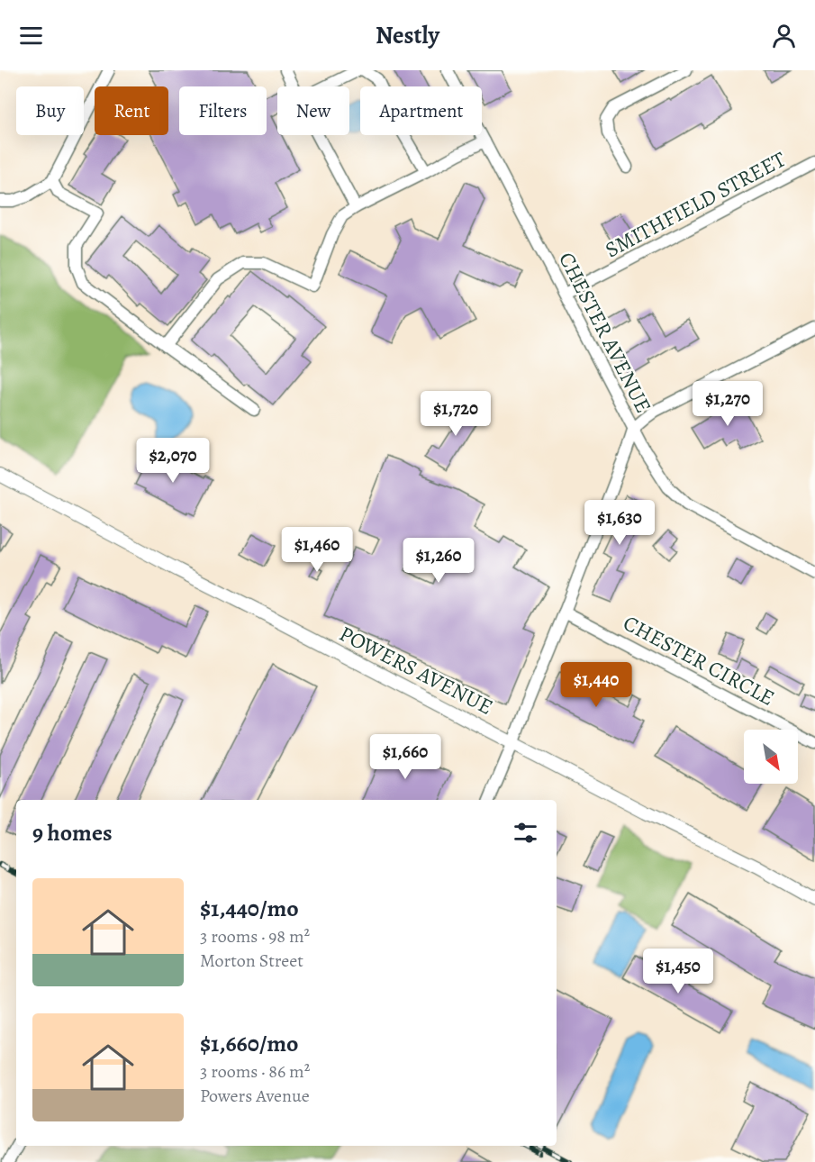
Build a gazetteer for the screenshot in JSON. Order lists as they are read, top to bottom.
{
  "streets": {
    "street": [
      "SMITHFIELD STREET",
      "CHESTER AVENUE",
      "CHESTER CIRCLE",
      "POWERS AVENUE"
    ]
  },
  "crossings": [
    ["SMITHFIELD STREET", "CHESTER AVENUE"]
  ],
  "north": "bottom right",
  "page": {
    "header": "Nestly",
    "chip": [
      "Buy",
      "Rent",
      "Filters",
      "New",
      "Apartment"
    ],
    "price": [
      "$1,270",
      "$1,720",
      "$2,070",
      "$1,630",
      "$1,460",
      "$1,260",
      "$1,440",
      "$1,660",
      "$1,450"
    ],
    "heading": "9 homes",
    "list": [
      {
        "name": "$1,440/mo",
        "note": "3 rooms · 98 m² · Morton Street"
      },
      {
        "name": "$1,660/mo",
        "note": "3 rooms · 86 m² · Powers Avenue"
      }
    ]
  }
}
